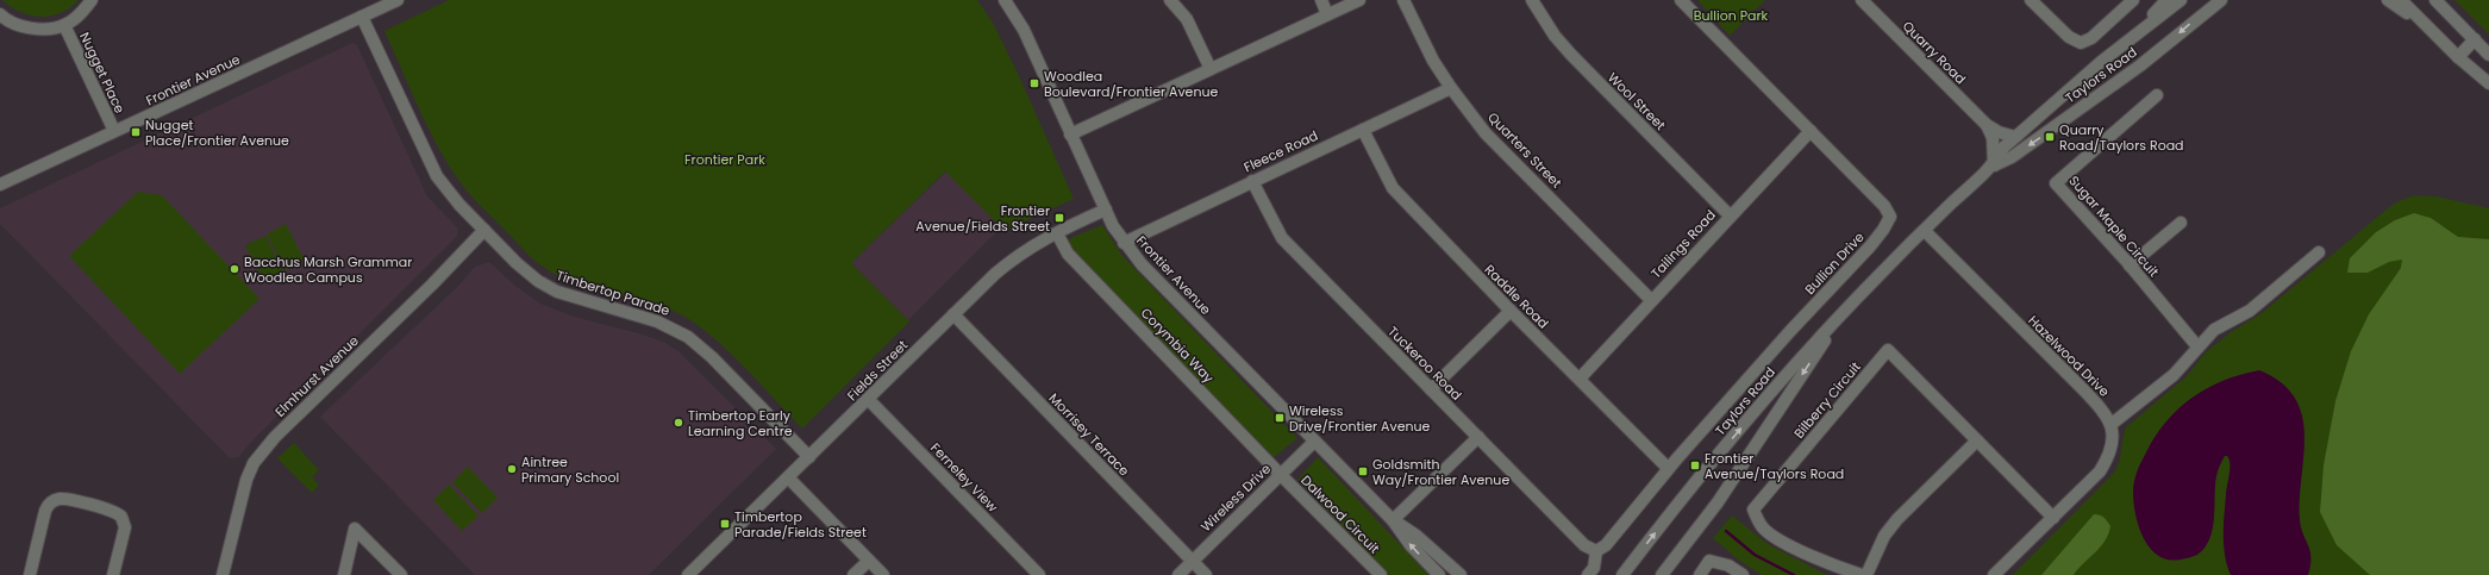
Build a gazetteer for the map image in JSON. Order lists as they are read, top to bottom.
{
  "streets": {
    "street": [
      "Quarry Road",
      "Nugget Place",
      "Taylors Road",
      "Frontier Avenue",
      "Wool Street",
      "Quarters Street",
      "Fleece Road",
      "Sugar Maple Circuit",
      "Tailings Road",
      "Bullion Drive",
      "Timbertop Parade",
      "Raddle Road",
      "Corymbia Way",
      "Hazelwood Drive",
      "Tuckeroo Road",
      "Fields Street",
      "Elmhurst Avenue",
      "Bilberry Circuit",
      "Morrisey Terrace",
      "Ferneley View",
      "Wireless Drive",
      "Dalwood Circuit"
    ]
  },
  "crossings": [
    ["Quarry Road", "Taylors Road"],
    ["Nugget Place", "Frontier Avenue"],
    ["Taylors Road", "Hazelwood Drive"],
    ["Frontier Avenue", "Fleece Road"],
    ["Frontier Avenue", "Timbertop Parade"],
    ["Frontier Avenue", "Fields Street"],
    ["Frontier Avenue", "Wireless Drive"],
    ["Wool Street", "Tailings Road"],
    ["Quarters Street", "Fleece Road"],
    ["Quarters Street", "Tailings Road"],
    ["Fleece Road", "Raddle Road"],
    ["Fleece Road", "Tuckeroo Road"],
    ["Tailings Road", "Bullion Drive"],
    ["Tailings Road", "Raddle Road"],
    ["Bullion Drive", "Raddle Road"],
    ["Bullion Drive", "Tuckeroo Road"],
    ["Timbertop Parade", "Fields Street"],
    ["Timbertop Parade", "Elmhurst Avenue"],
    ["Corymbia Way", "Fields Street"],
    ["Corymbia Way", "Wireless Drive"],
    ["Corymbia Way", "Dalwood Circuit"],
    ["Fields Street", "Morrisey Terrace"],
    ["Fields Street", "Ferneley View"],
    ["Morrisey Terrace", "Wireless Drive"],
    ["Wireless Drive", "Dalwood Circuit"]
  ],
  "parks": ["Bullion Park", "Frontier Park"],
  "places": {
    "transit": [
      "Woodlea Boulevard/Frontier Avenue",
      "Nugget Place/Frontier Avenue",
      "Quarry Road/Taylors Road",
      "Frontier Avenue/Fields Street",
      "Wireless Drive/Frontier Avenue",
      "Frontier Avenue/Taylors Road",
      "Goldsmith Way/Frontier Avenue",
      "Timbertop Parade/Fields Street"
    ],
    "other": ["Bacchus Marsh Grammar Woodlea Campus", "Timbertop Early Learning Centre", "Aintree Primary School"]
  }
}
